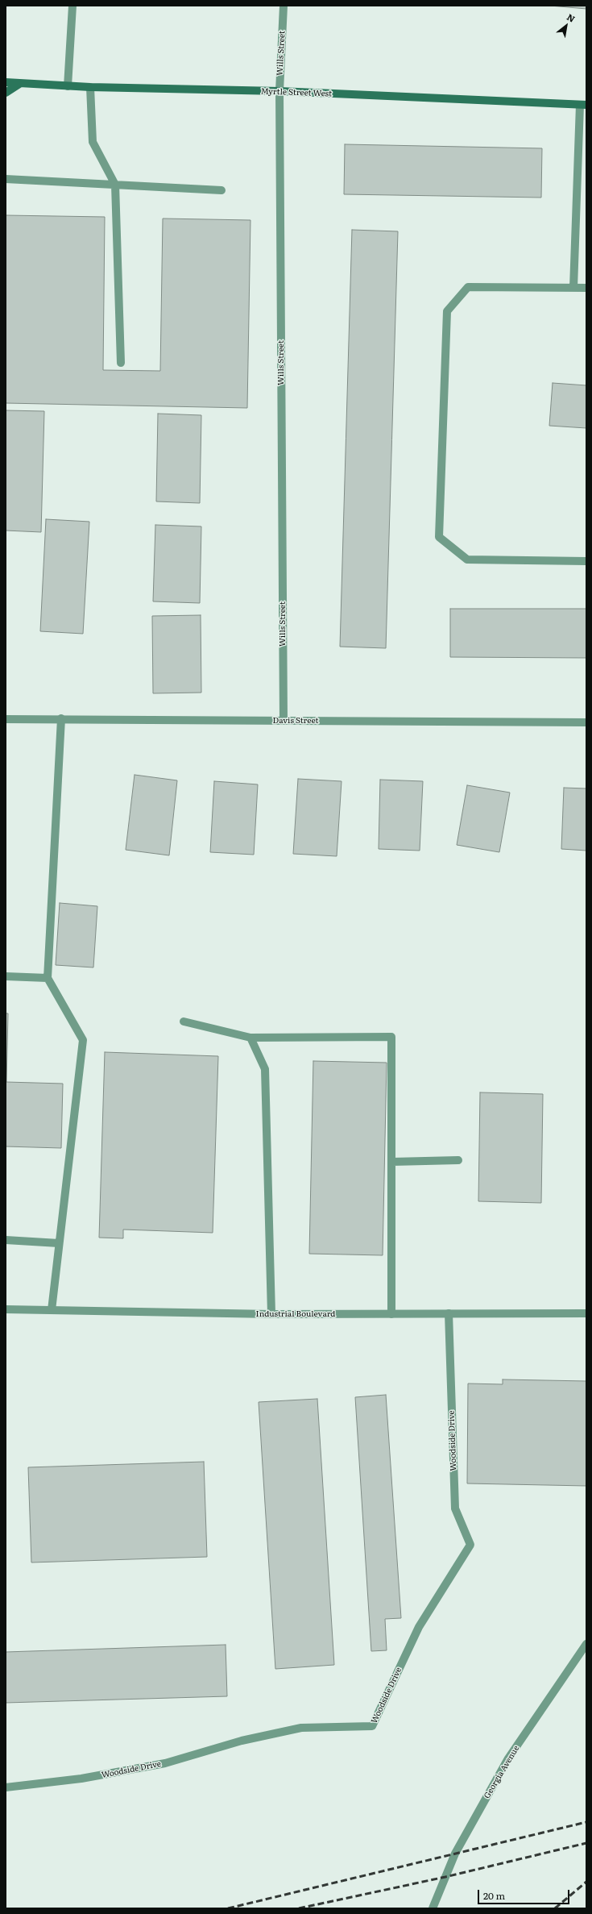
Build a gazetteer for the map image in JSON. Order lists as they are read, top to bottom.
{
  "streets": {
    "main road": ["Myrtle Street West"],
    "street": [
      "Wills Street",
      "Davis Street",
      "Industrial Boulevard",
      "Woodside Drive",
      "Georgia Avenue"
    ]
  },
  "crossings": [
    ["Wills Street", "Myrtle Street West"],
    ["Wills Street", "Davis Street"],
    ["Industrial Boulevard", "Woodside Drive"]
  ],
  "scale_bar": "20 m",
  "north": "top right"
}
